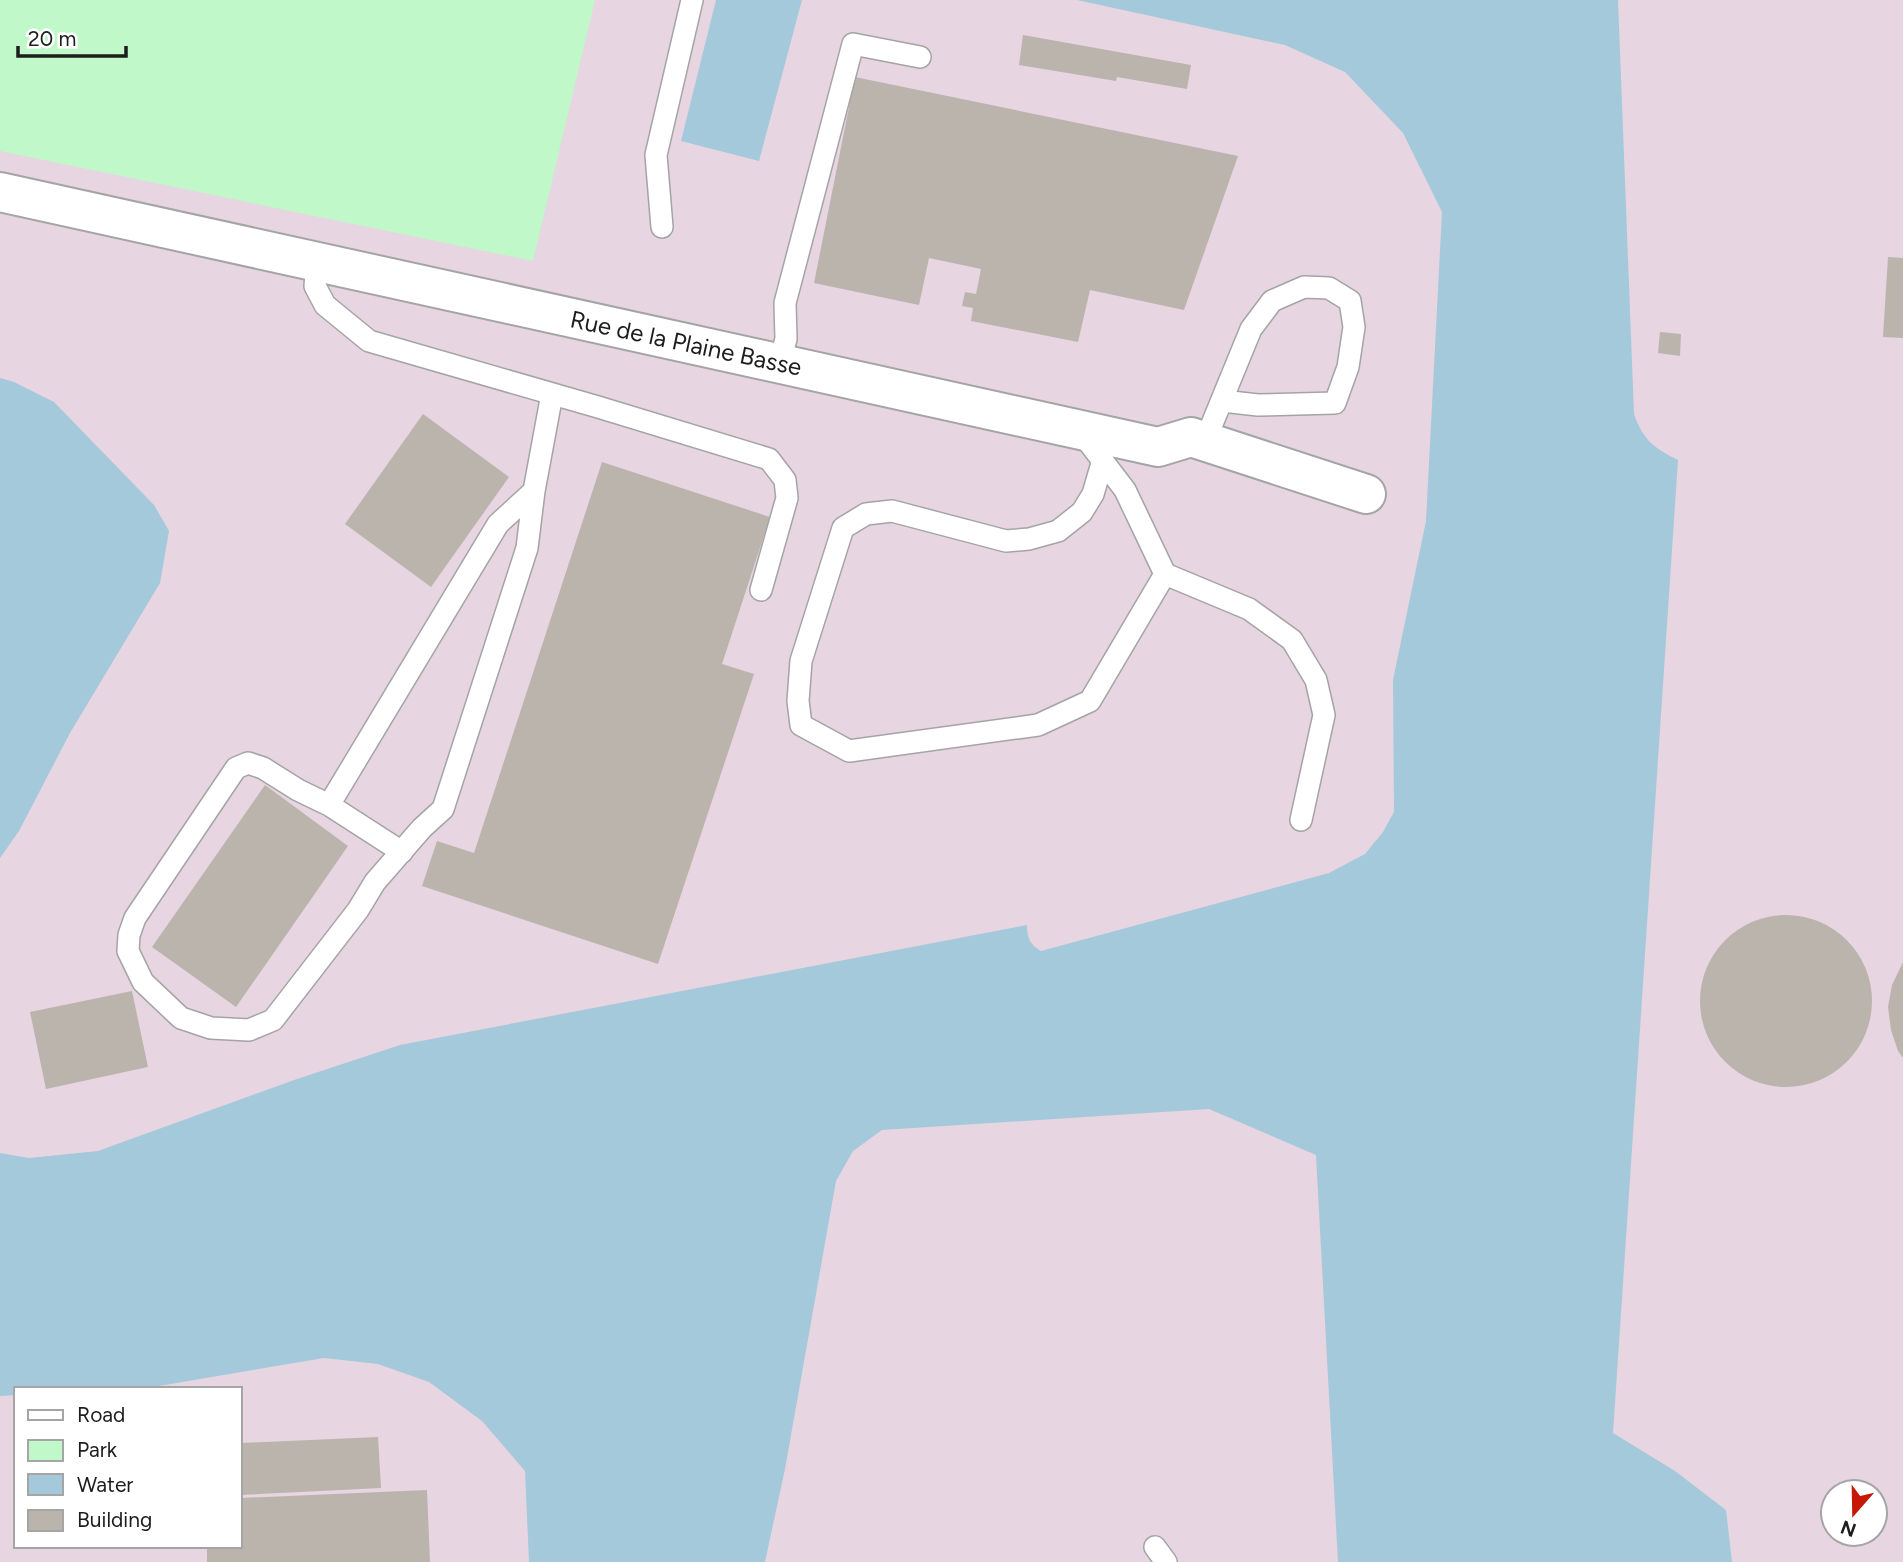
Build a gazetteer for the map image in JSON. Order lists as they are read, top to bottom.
{
  "streets": {
    "street": ["Rue de la Plaine Basse"]
  },
  "legend": [
    "Road",
    "Park",
    "Water",
    "Building"
  ],
  "scale_bar": "20 m",
  "north": "bottom"
}
